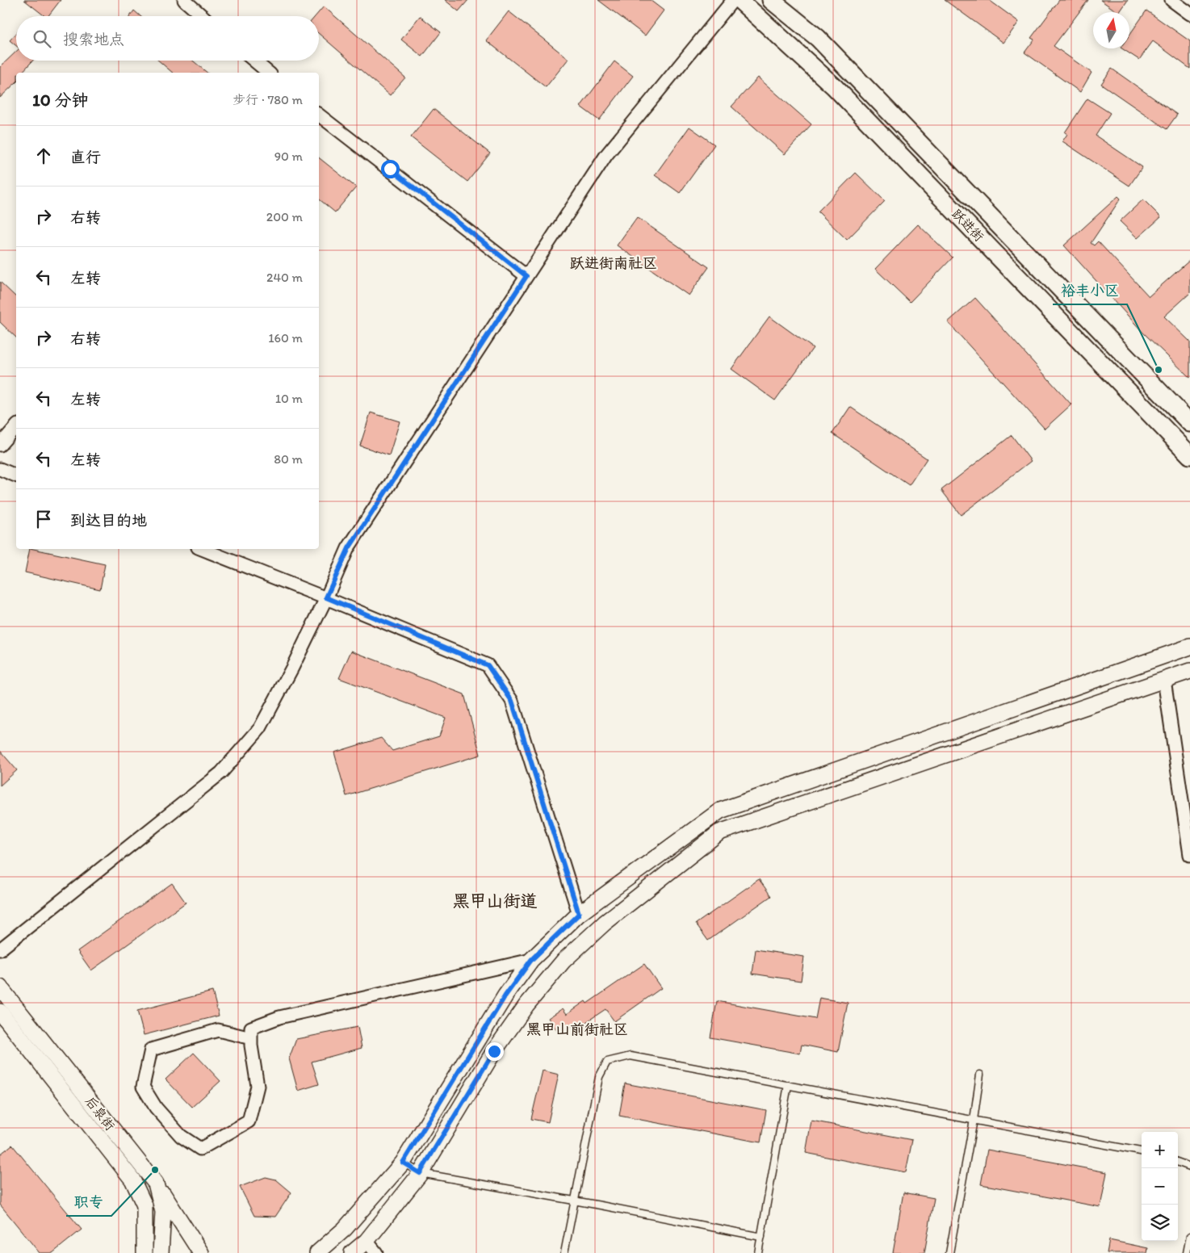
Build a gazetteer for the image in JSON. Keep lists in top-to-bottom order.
{
  "streets": {
    "main road": ["跃进街"],
    "street": ["后泉街"]
  },
  "districts": ["跃进街南社区", "黑甲山街道", "黑甲山前街社区"],
  "places": ["裕丰小区", "职专"],
  "north": "top",
  "page": {
    "search": "搜索地点",
    "heading": ["10 分钟", "步行 · 780 m"],
    "list": [
      ["直行", "90 m"],
      ["右转", "200 m"],
      ["左转", "240 m"],
      ["右转", "160 m"],
      ["左转", "10 m"],
      ["左转", "80 m"],
      "到达目的地"
    ],
    "map_buttons": ["+", "−"]
  }
}
